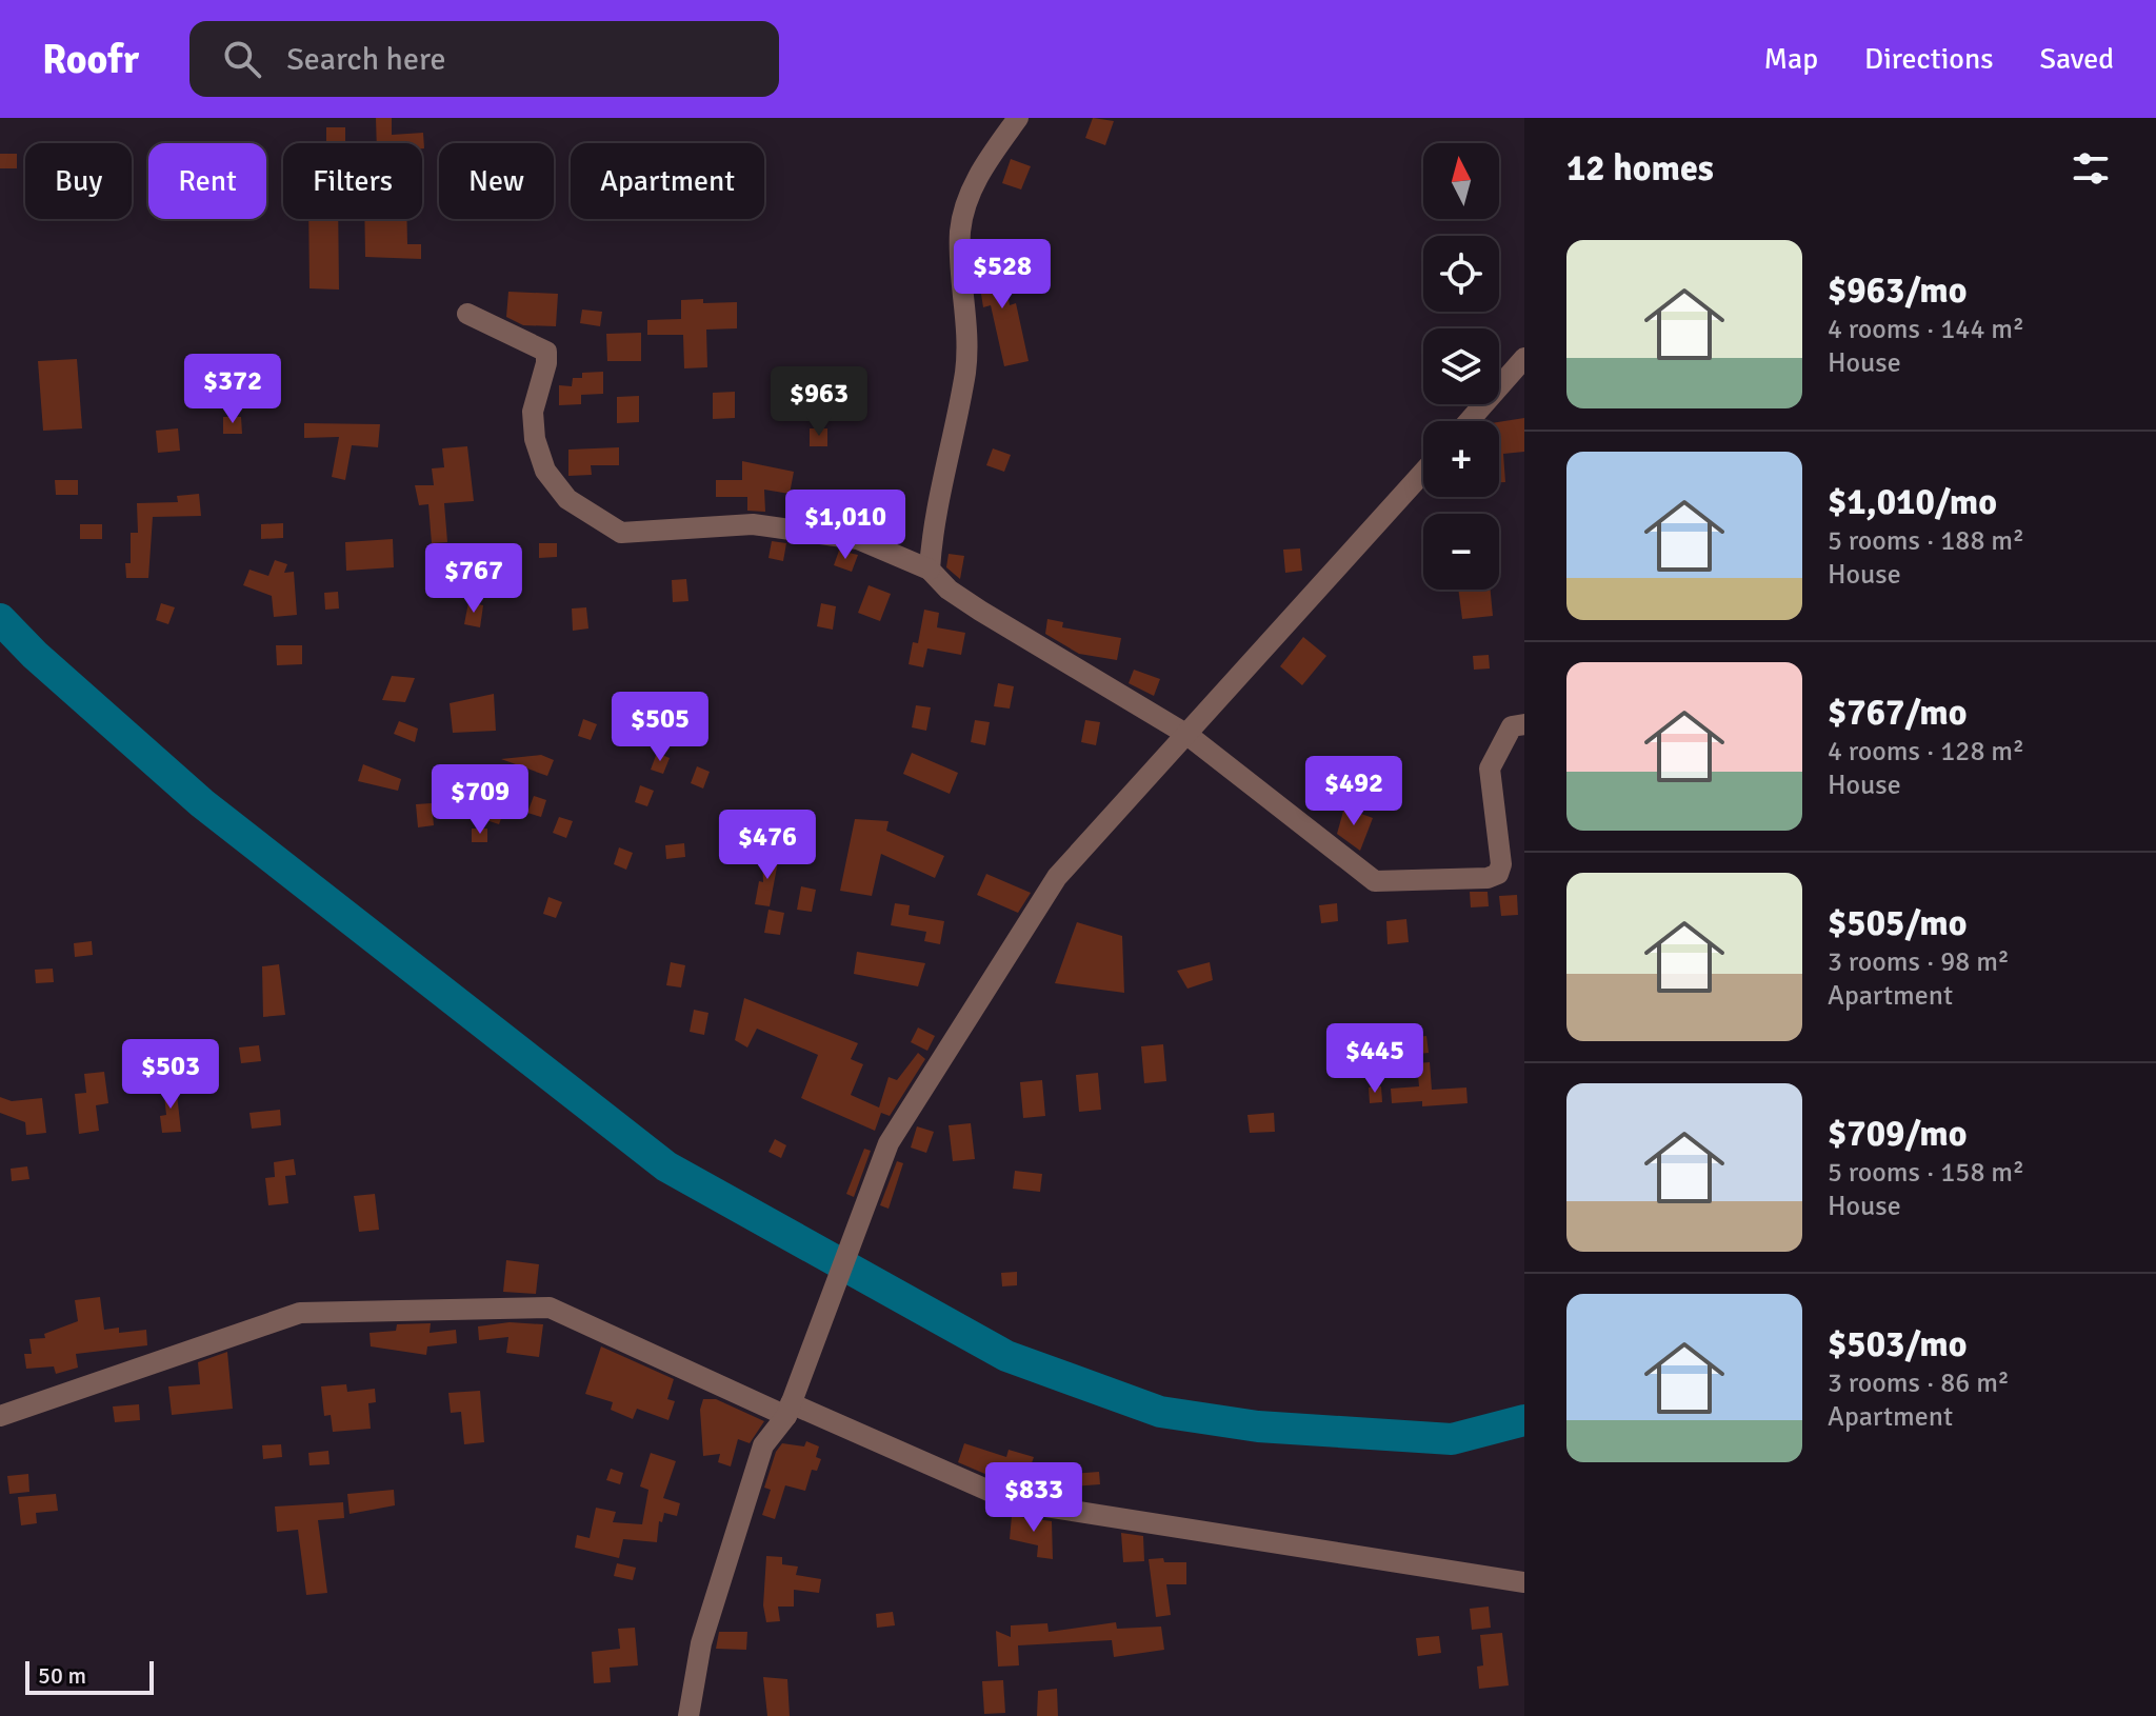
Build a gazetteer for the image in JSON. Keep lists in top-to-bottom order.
{
  "scale_bar": "50 m",
  "north": "top",
  "page": {
    "header": "Roofr",
    "search": "Search here",
    "nav": ["Map", "Directions", "Saved"],
    "heading": "12 homes",
    "map_buttons": ["+", "−"],
    "chip": [
      "Buy",
      "Rent",
      "Filters",
      "New",
      "Apartment"
    ],
    "list": [
      {
        "name": "$963/mo",
        "note": "4 rooms · 144 m² · House"
      },
      {
        "name": "$1,010/mo",
        "note": "5 rooms · 188 m² · House"
      },
      {
        "name": "$767/mo",
        "note": "4 rooms · 128 m² · House"
      },
      {
        "name": "$505/mo",
        "note": "3 rooms · 98 m² · Apartment"
      },
      {
        "name": "$709/mo",
        "note": "5 rooms · 158 m² · House"
      },
      {
        "name": "$503/mo",
        "note": "3 rooms · 86 m² · Apartment"
      }
    ],
    "price": [
      "$528",
      "$372",
      "$963",
      "$1,010",
      "$767",
      "$505",
      "$492",
      "$709",
      "$476",
      "$445",
      "$503",
      "$833"
    ],
    "scale": "50 m"
  }
}
